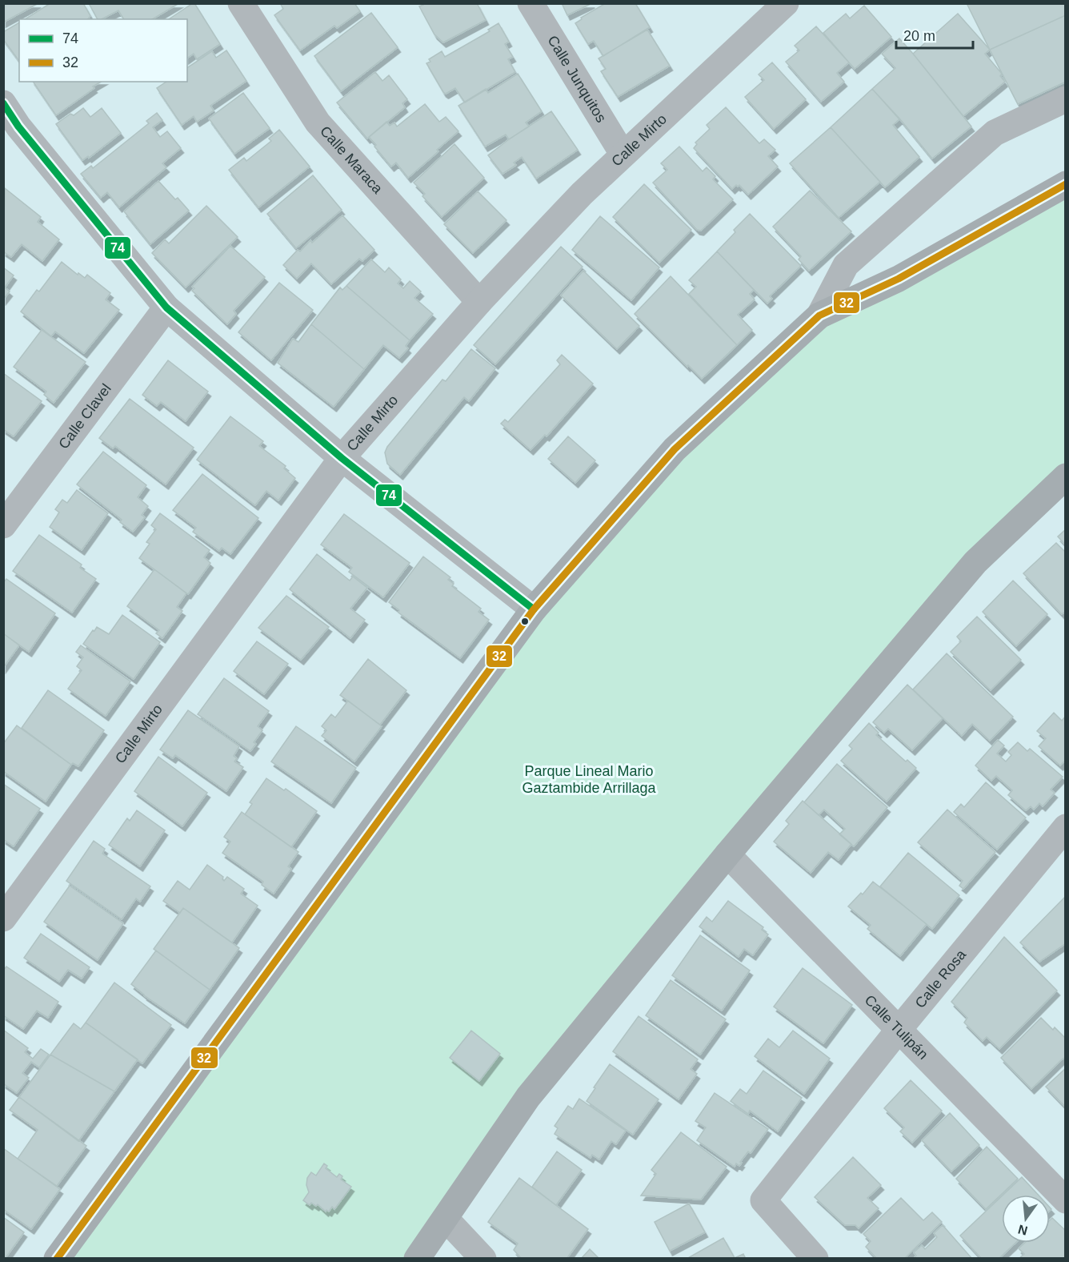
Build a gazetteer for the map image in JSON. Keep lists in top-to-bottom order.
{
  "streets": {
    "street": [
      "Calle Junquitos",
      "Calle Mirto",
      "Calle Maraca",
      "Calle Clavel",
      "Calle Rosa",
      "Calle Tulipán"
    ]
  },
  "crossings": [
    ["Calle Junquitos", "Calle Mirto"],
    ["Calle Mirto", "Calle Maraca"],
    ["Calle Rosa", "Calle Tulipán"]
  ],
  "parks": ["Parque Lineal Mario Gaztambide Arrillaga"],
  "lines": ["transit line 74", "transit line 32"],
  "legend": ["74", "32"],
  "scale_bar": "20 m",
  "north": "bottom"
}
